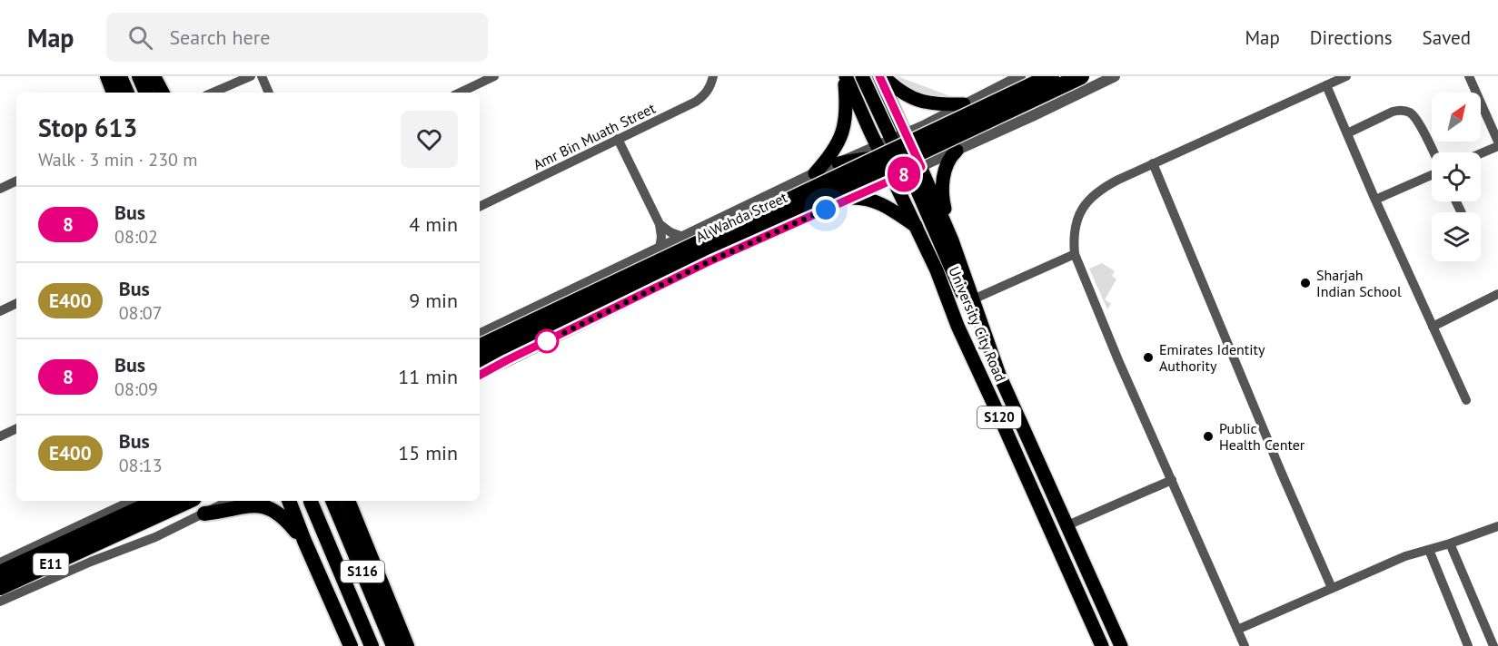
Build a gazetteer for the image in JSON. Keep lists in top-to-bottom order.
{
  "streets": {
    "highway": ["Al Wahda Street", "E11", "S116"],
    "main road": ["University City Road", "S120"],
    "street": ["Amr Bin Muath Street"]
  },
  "places": ["Sharjah Indian School", "Emirates Identity Authority", "Public Health Center"],
  "lines": ["bus line 8"],
  "north": "top right",
  "page": {
    "header": "Map",
    "search": "Search here",
    "nav": ["Map", "Directions", "Saved"],
    "on_map": "8",
    "heading": ["Stop 613", "Walk · 3 min · 230 m"],
    "list": [
      {
        "mark": "8",
        "name": "Bus",
        "note": "08:02",
        "value": "4 min"
      },
      {
        "mark": "E400",
        "name": "Bus",
        "note": "08:07",
        "value": "9 min"
      },
      {
        "mark": "8",
        "name": "Bus",
        "note": "08:09",
        "value": "11 min"
      },
      {
        "mark": "E400",
        "name": "Bus",
        "note": "08:13",
        "value": "15 min"
      }
    ]
  }
}
